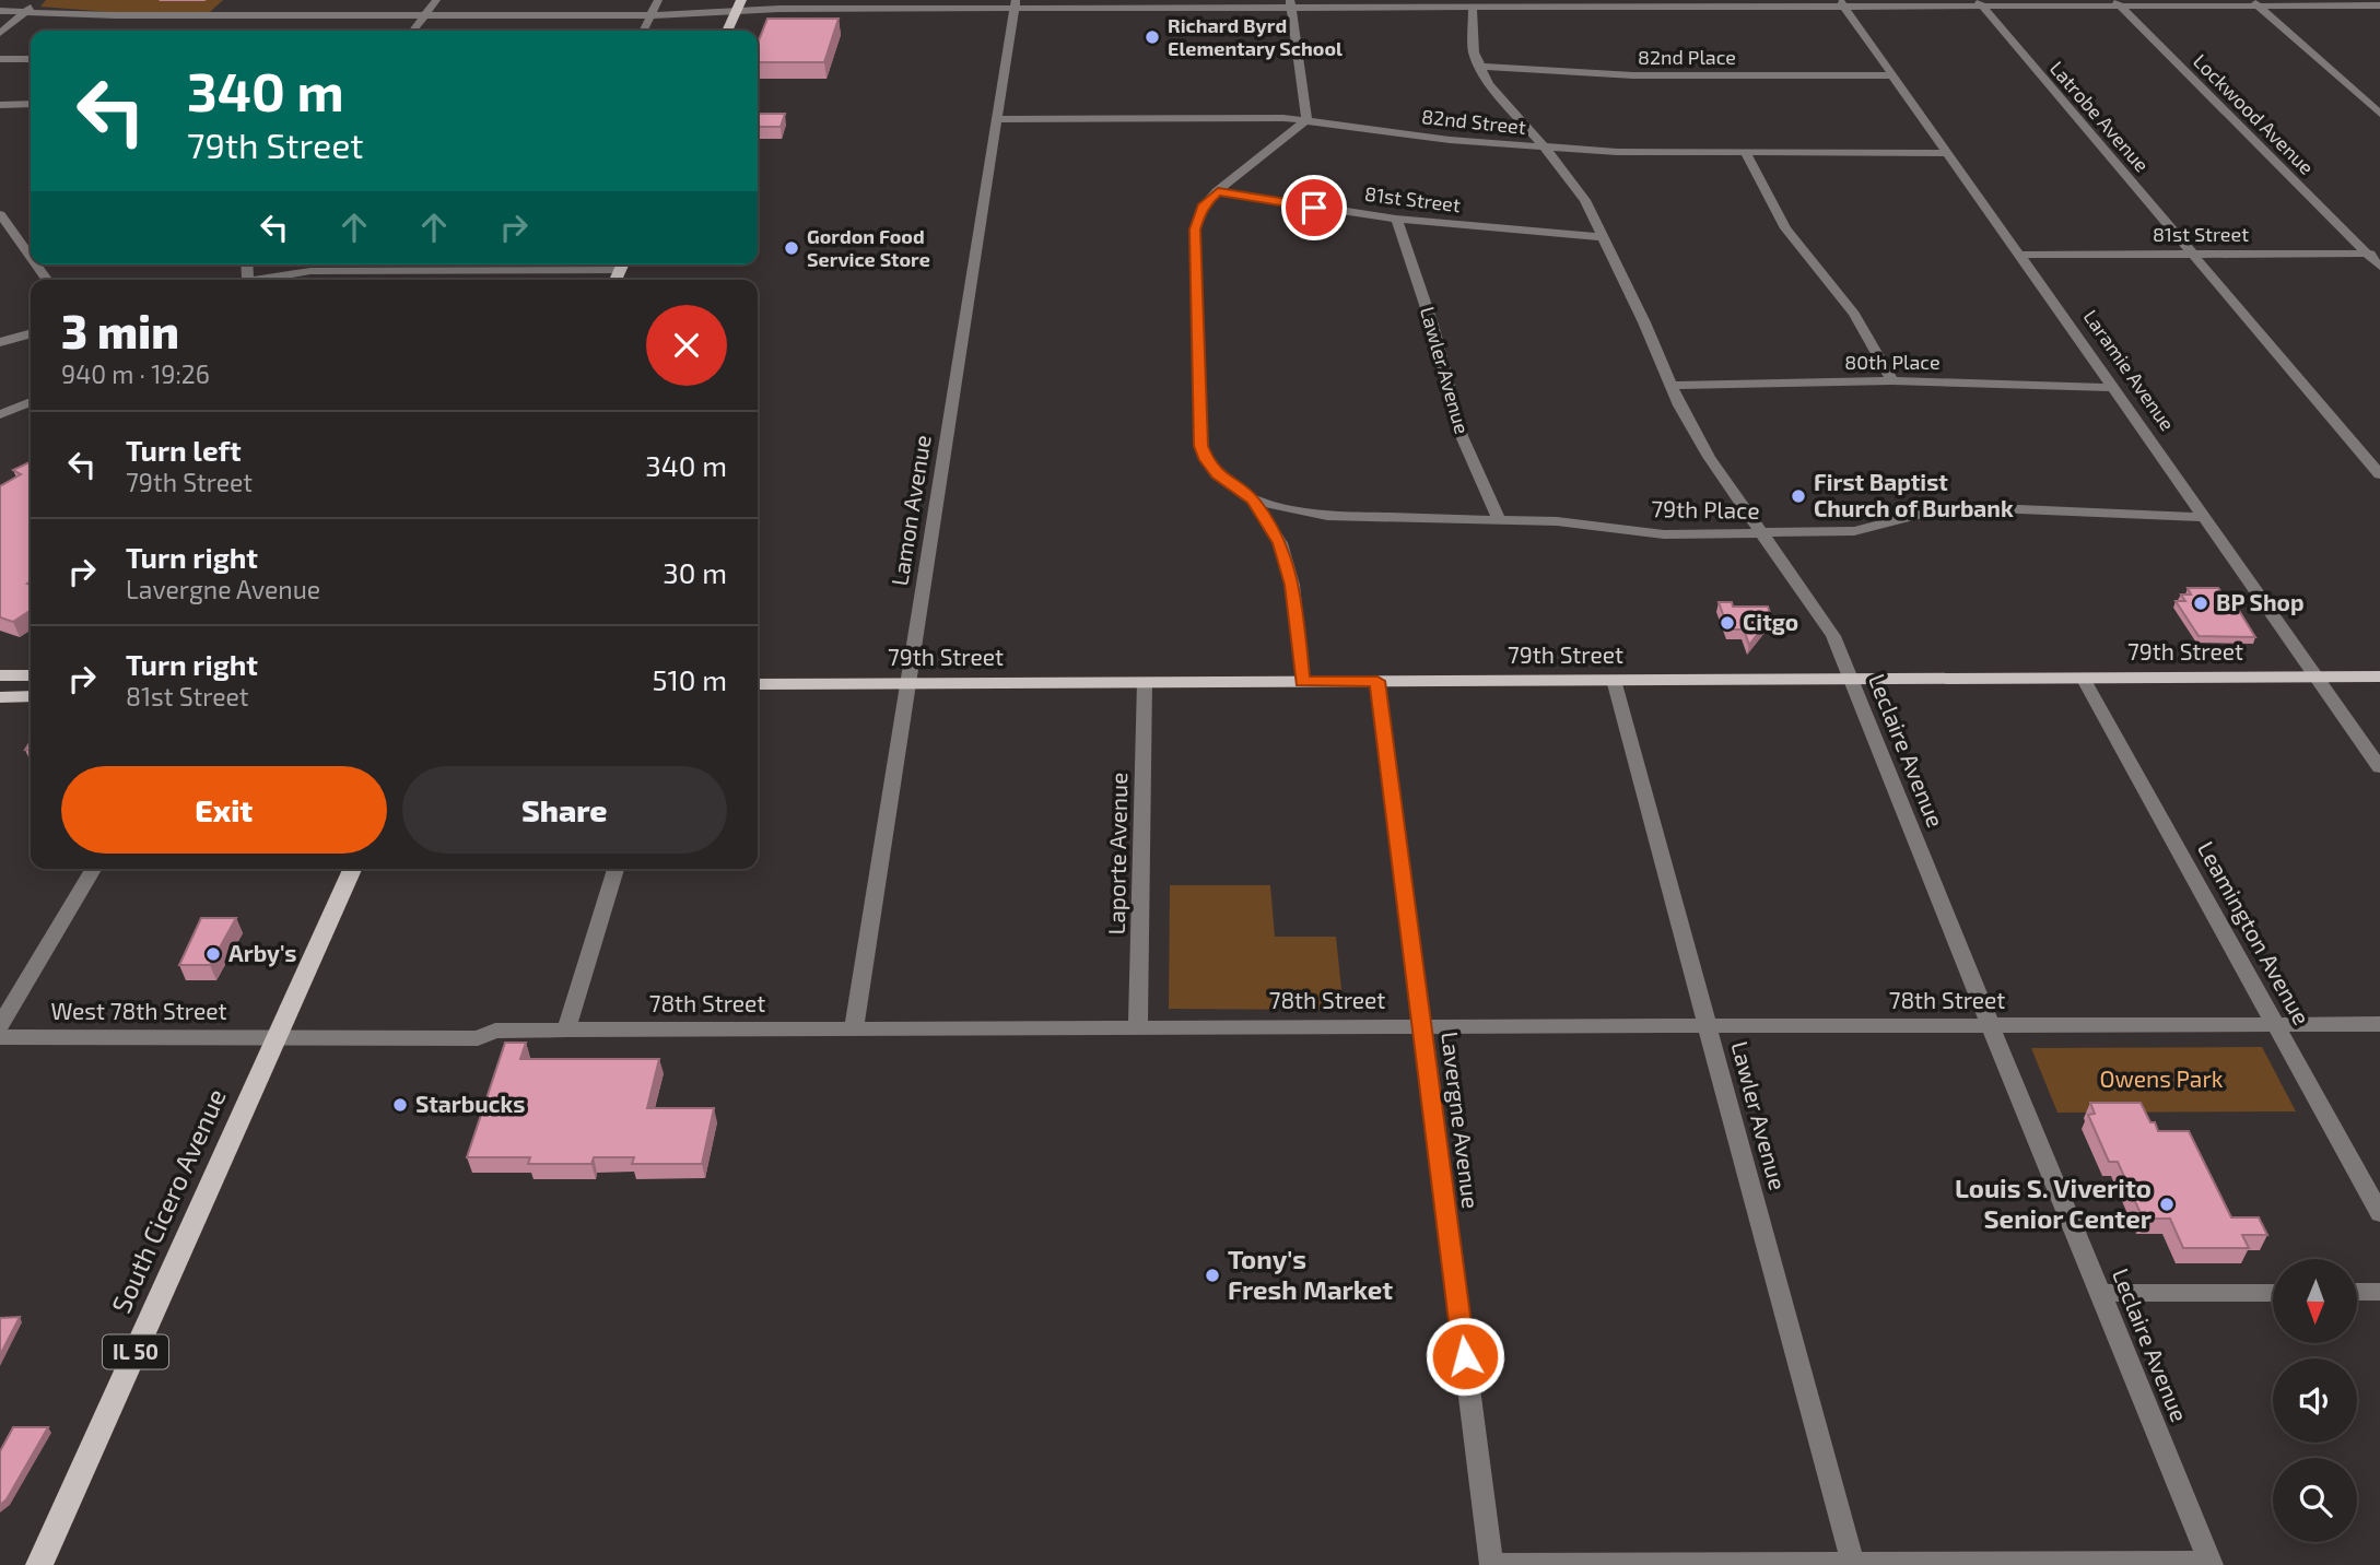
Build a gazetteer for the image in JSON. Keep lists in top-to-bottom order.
{
  "streets": {
    "main road": ["79th Street", "South Cicero Avenue", "IL 50"],
    "street": [
      "82nd Place",
      "Lockwood Avenue",
      "Latrobe Avenue",
      "82nd Street",
      "81st Street",
      "80th Place",
      "Lawler Avenue",
      "Laramie Avenue",
      "Lamon Avenue",
      "79th Place",
      "Leclaire Avenue",
      "Laporte Avenue",
      "Leamington Avenue",
      "78th Street",
      "West 78th Street",
      "Lavergne Avenue"
    ]
  },
  "crossings": [
    ["82nd Place", "Laramie Avenue"],
    ["82nd Place", "Leclaire Avenue"],
    ["Lockwood Avenue", "81st Street"],
    ["Latrobe Avenue", "81st Street"],
    ["82nd Street", "Laramie Avenue"],
    ["82nd Street", "Lamon Avenue"],
    ["82nd Street", "Leclaire Avenue"],
    ["81st Street", "Lawler Avenue"],
    ["81st Street", "Laramie Avenue"],
    ["81st Street", "Leclaire Avenue"],
    ["80th Place", "Laramie Avenue"],
    ["80th Place", "Leclaire Avenue"],
    ["Lawler Avenue", "79th Place"],
    ["Lawler Avenue", "79th Street"],
    ["Lawler Avenue", "78th Street"],
    ["Laramie Avenue", "79th Place"],
    ["Laramie Avenue", "79th Street"],
    ["Lamon Avenue", "79th Street"],
    ["Lamon Avenue", "78th Street"],
    ["79th Place", "Leclaire Avenue"],
    ["79th Street", "Leclaire Avenue"],
    ["79th Street", "Laporte Avenue"],
    ["79th Street", "Leamington Avenue"],
    ["79th Street", "Lavergne Avenue"],
    ["Leclaire Avenue", "78th Street"],
    ["Laporte Avenue", "78th Street"],
    ["Leamington Avenue", "78th Street"],
    ["78th Street", "West 78th Street"],
    ["78th Street", "Lavergne Avenue"],
    ["78th Street", "South Cicero Avenue"],
    ["West 78th Street", "South Cicero Avenue"]
  ],
  "parks": ["Owens Park"],
  "places": [
    "Richard Byrd Elementary School",
    "Gordon Food Service Store",
    "First Baptist Church of Burbank",
    "BP Shop",
    "Citgo",
    "Arby's",
    "Starbucks",
    "Louis S. Viverito Senior Center",
    "Tony's Fresh Market"
  ],
  "north": "bottom",
  "page": {
    "turn": ["340 m", "79th Street"],
    "heading": ["3 min", "940 m · 19:26"],
    "list": [
      {
        "name": "Turn left",
        "note": "79th Street",
        "value": "340 m"
      },
      {
        "name": "Turn right",
        "note": "Lavergne Avenue",
        "value": "30 m"
      },
      {
        "name": "Turn right",
        "note": "81st Street",
        "value": "510 m"
      }
    ],
    "buttons": ["Exit", "Share"]
  }
}
